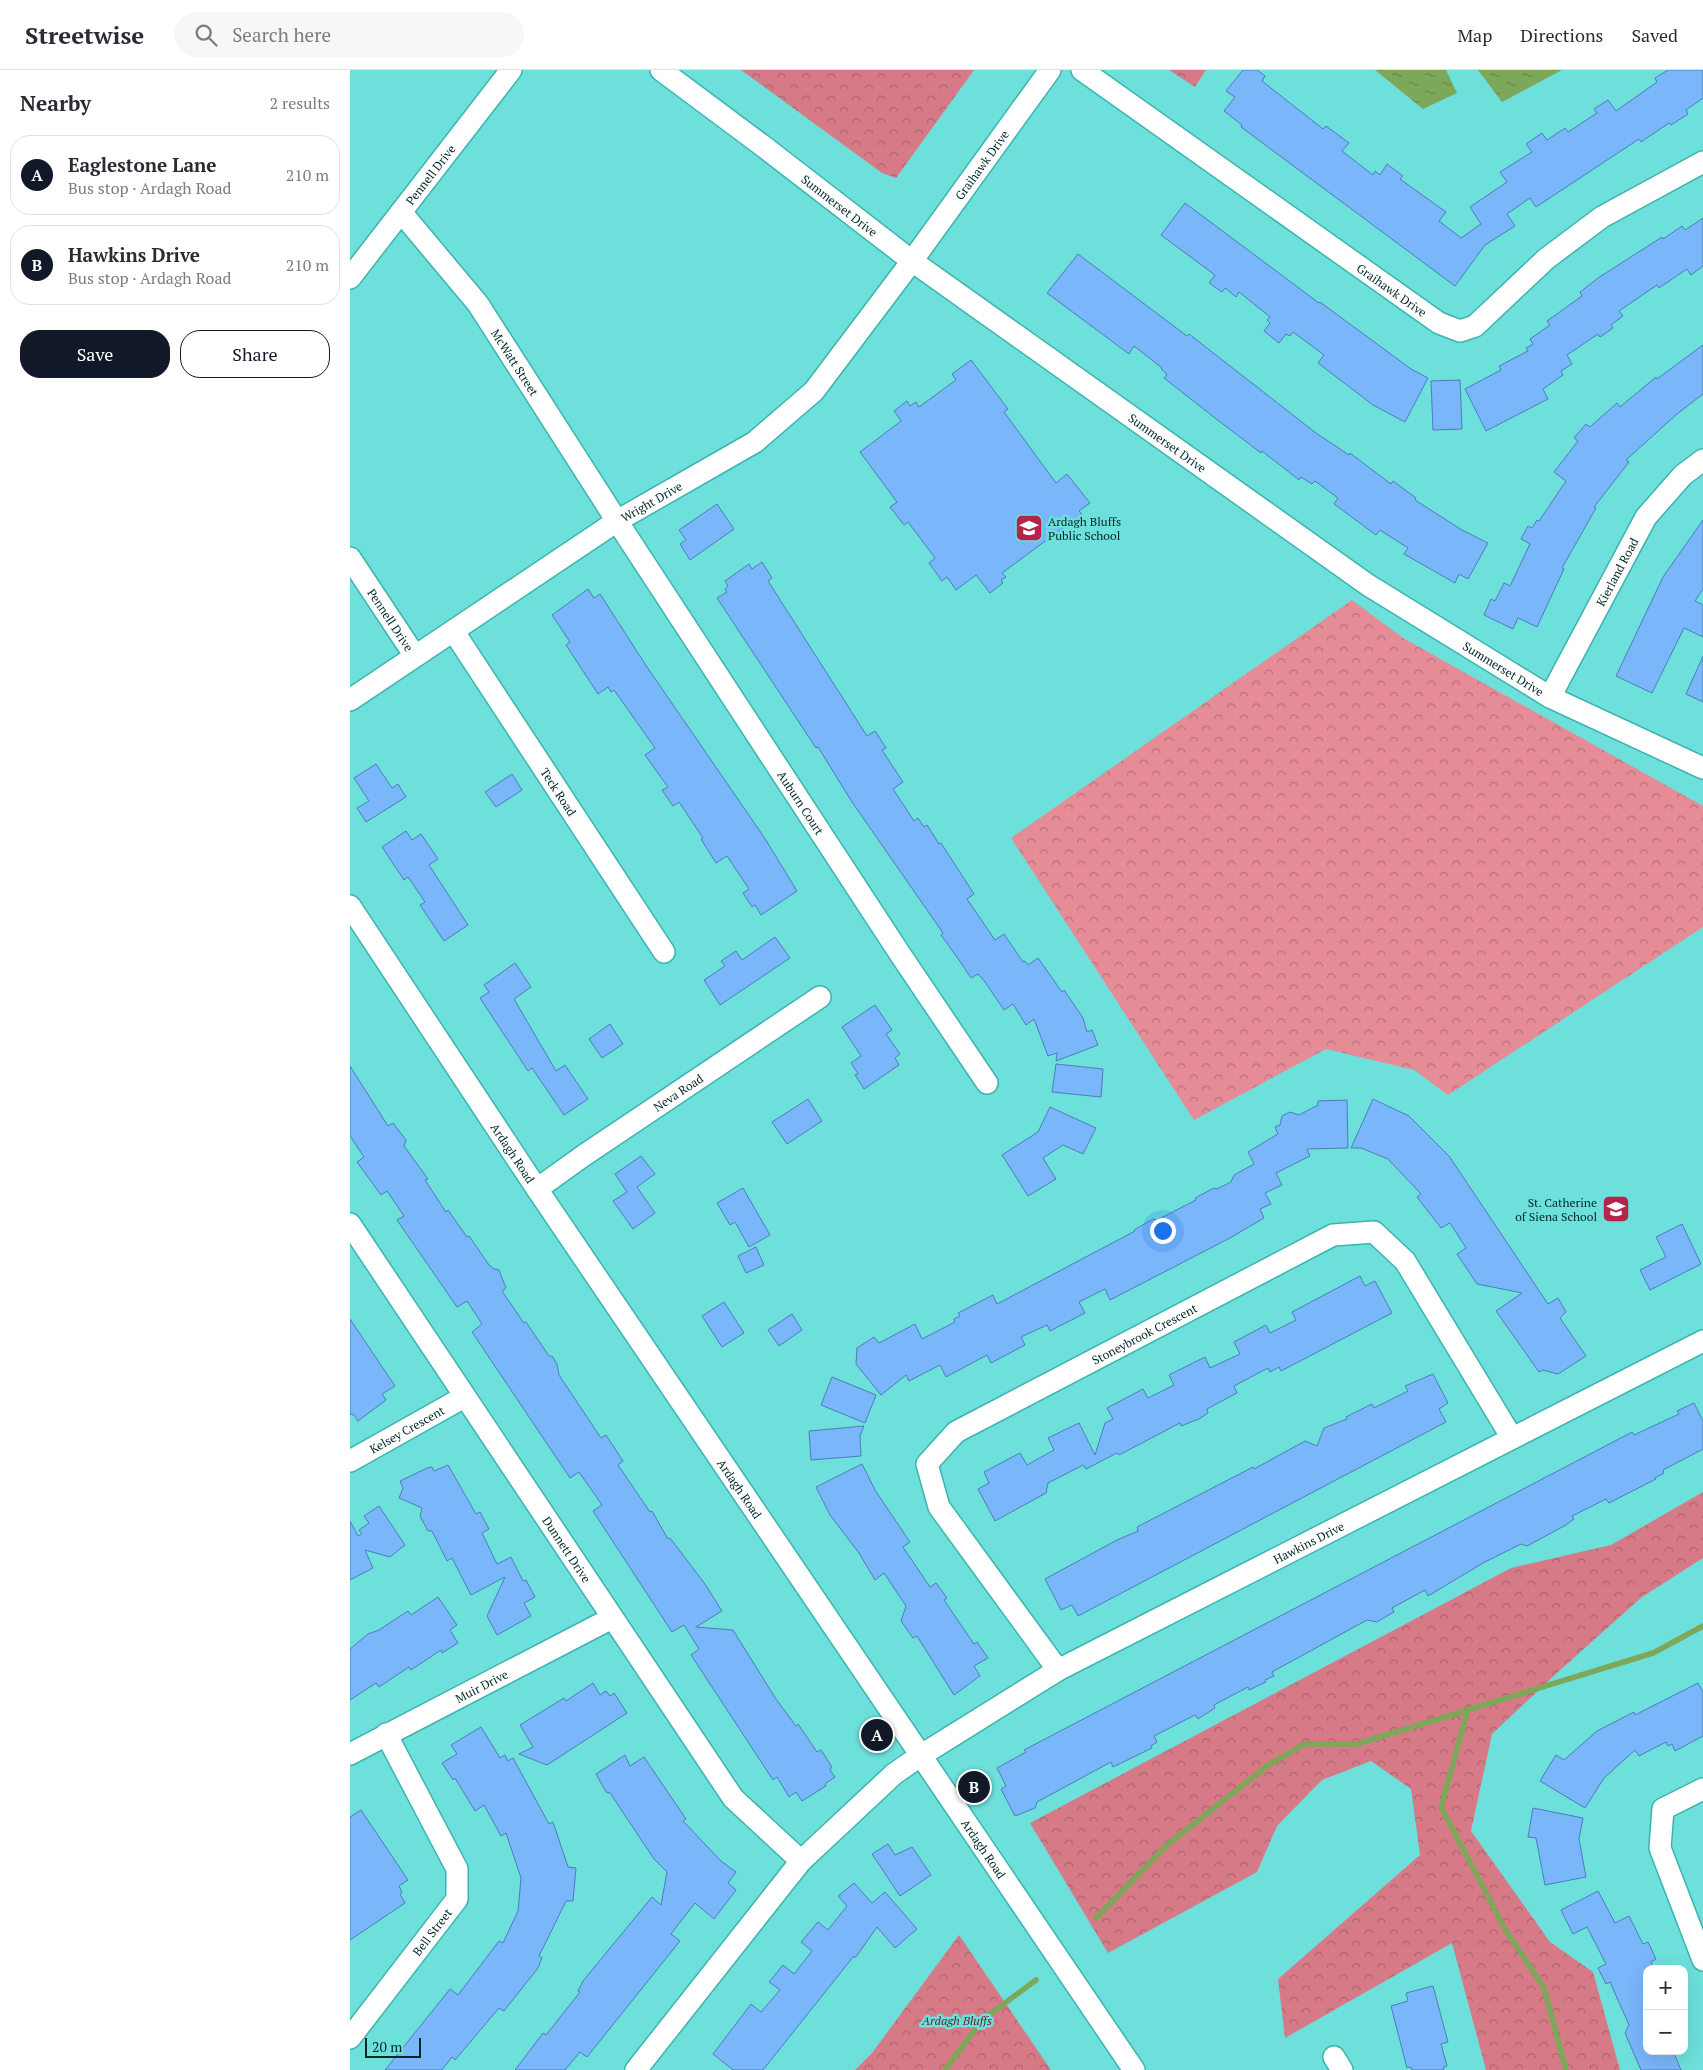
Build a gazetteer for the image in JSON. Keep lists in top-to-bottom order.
{
  "streets": {
    "street": [
      "Graihawk Drive",
      "Pennell Drive",
      "Summerset Drive",
      "McWatt Street",
      "Wright Drive",
      "Kierland Road",
      "Teck Road",
      "Auburn Court",
      "Neva Road",
      "Ardagh Road",
      "Stoneybrook Crescent",
      "Kelsey Crescent",
      "Hawkins Drive",
      "Dunnett Drive",
      "Muir Drive",
      "Bell Street"
    ]
  },
  "crossings": [
    ["Graihawk Drive", "Summerset Drive"],
    ["Graihawk Drive", "Wright Drive"],
    ["Pennell Drive", "McWatt Street"],
    ["Pennell Drive", "Wright Drive"],
    ["Summerset Drive", "Wright Drive"],
    ["Summerset Drive", "Kierland Road"],
    ["McWatt Street", "Wright Drive"],
    ["McWatt Street", "Auburn Court"],
    ["Wright Drive", "Teck Road"],
    ["Wright Drive", "Auburn Court"],
    ["Neva Road", "Ardagh Road"],
    ["Ardagh Road", "Hawkins Drive"],
    ["Stoneybrook Crescent", "Hawkins Drive"],
    ["Kelsey Crescent", "Dunnett Drive"],
    ["Hawkins Drive", "Dunnett Drive"],
    ["Dunnett Drive", "Muir Drive"],
    ["Muir Drive", "Bell Street"]
  ],
  "parks": ["Ardagh Bluffs"],
  "places": {
    "school or university": ["Ardagh Bluffs Public School", "St. Catherine of Siena School"]
  },
  "scale_bar": "20 m",
  "page": {
    "header": "Streetwise",
    "search": "Search here",
    "nav": ["Map", "Directions", "Saved"],
    "heading": ["Nearby", "2 results"],
    "list": [
      {
        "mark": "A",
        "name": "Eaglestone Lane",
        "note": "Bus stop · Ardagh Road",
        "value": "210 m"
      },
      {
        "mark": "B",
        "name": "Hawkins Drive",
        "note": "Bus stop · Ardagh Road",
        "value": "210 m"
      }
    ],
    "buttons": ["Save", "Share"],
    "pins": ["A", "B"],
    "map_buttons": ["+", "−"],
    "scale": "20 m"
  }
}
